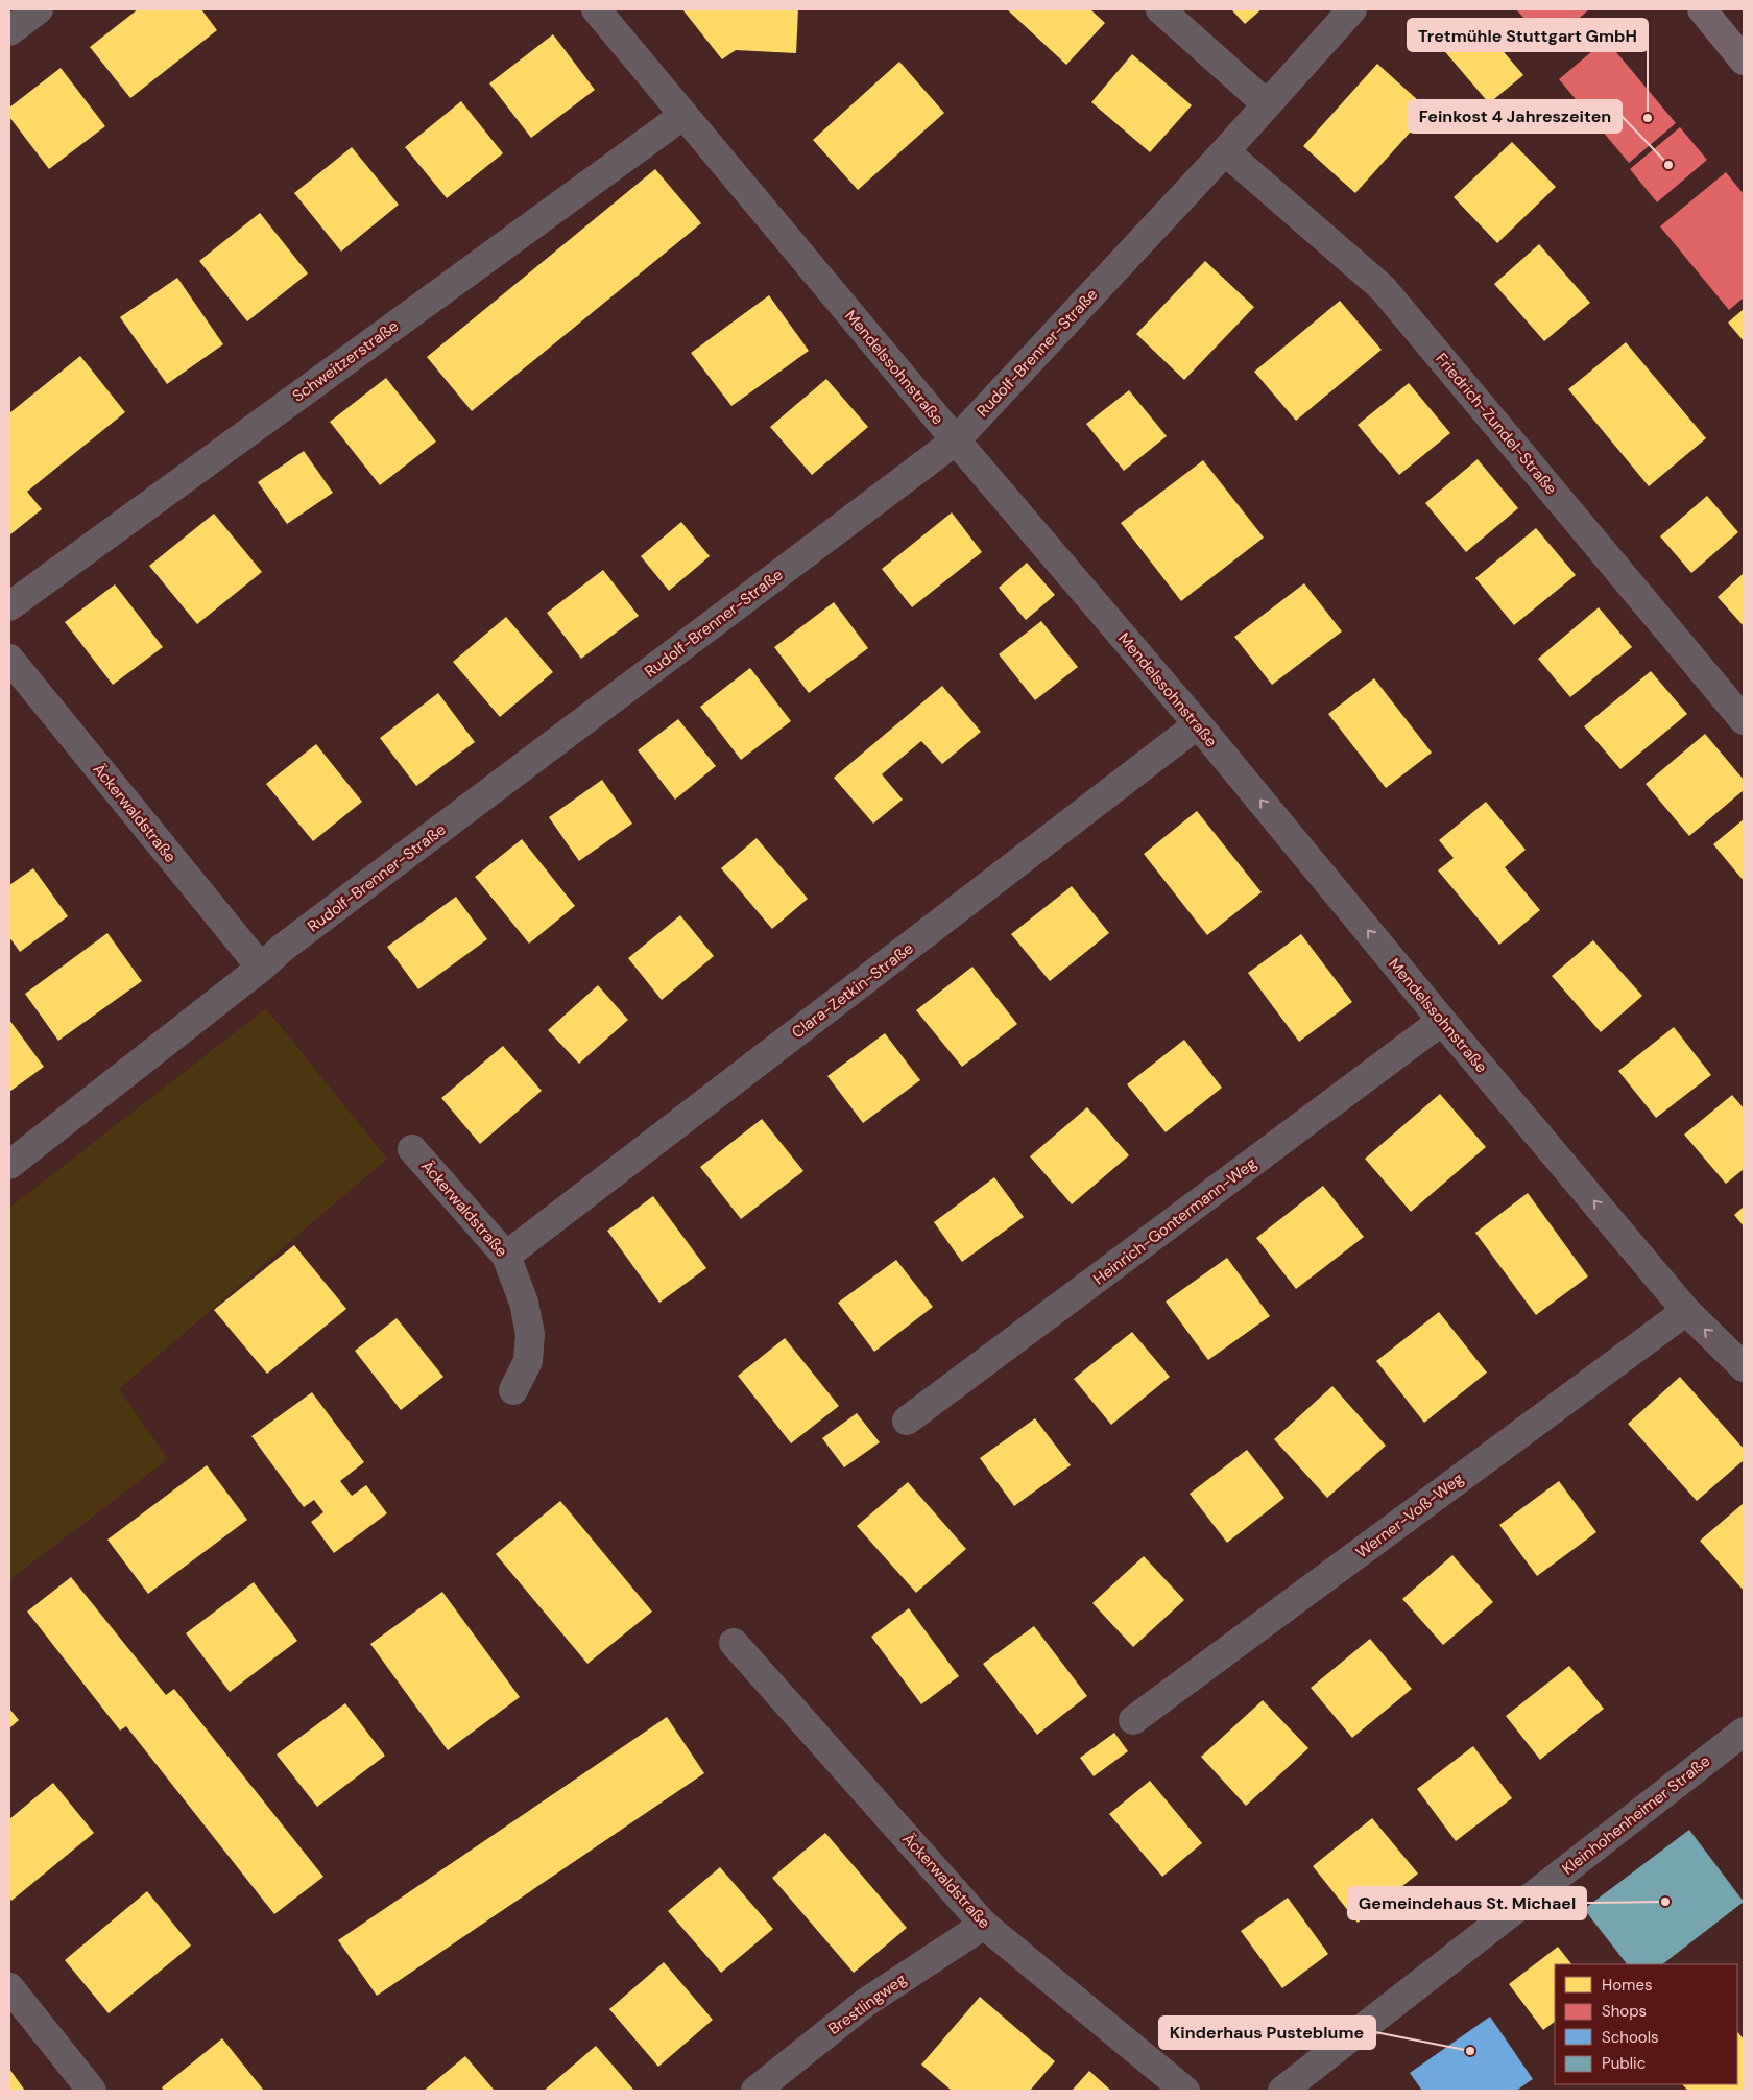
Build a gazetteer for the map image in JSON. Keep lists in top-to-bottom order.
{
  "streets": {
    "street": [
      "Rudolf-Brenner-Straße",
      "Schweitzerstraße",
      "Mendelssohnstraße",
      "Friedrich-Zundel-Straße",
      "Äckerwaldstraße",
      "Clara-Zetkin-Straße",
      "Heinrich-Gontermann-Weg",
      "Werner-Voß-Weg",
      "Kleinhohenheimer Straße",
      "Brestlingweg"
    ]
  },
  "crossings": [
    ["Rudolf-Brenner-Straße", "Mendelssohnstraße"],
    ["Rudolf-Brenner-Straße", "Friedrich-Zundel-Straße"],
    ["Rudolf-Brenner-Straße", "Äckerwaldstraße"],
    ["Schweitzerstraße", "Mendelssohnstraße"],
    ["Mendelssohnstraße", "Clara-Zetkin-Straße"],
    ["Mendelssohnstraße", "Heinrich-Gontermann-Weg"],
    ["Mendelssohnstraße", "Werner-Voß-Weg"],
    ["Äckerwaldstraße", "Clara-Zetkin-Straße"],
    ["Äckerwaldstraße", "Brestlingweg"]
  ],
  "one_way": ["Mendelssohnstraße"],
  "places": [
    "Tretmühle Stuttgart GmbH",
    "Feinkost 4 Jahreszeiten",
    "Gemeindehaus St. Michael",
    "Kinderhaus Pusteblume"
  ],
  "legend": [
    "Homes",
    "Shops",
    "Schools",
    "Public"
  ]
}
